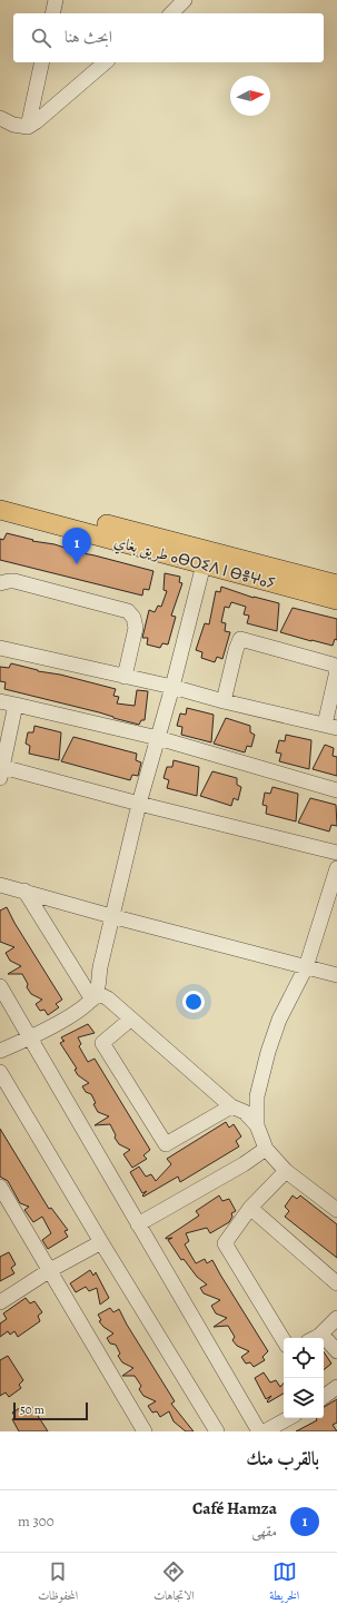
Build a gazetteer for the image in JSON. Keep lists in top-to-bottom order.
{
  "streets": {
    "main road": ["طريق بغاي ⴰⴱⵔⵉⴷ ⵏ ⴱⴻⵖⴰⵢ"]
  },
  "scale_bar": "50 m",
  "north": "right",
  "page": {
    "search": "ابحث هنا",
    "pins": "1",
    "scale": "50 m",
    "heading": "بالقرب منك",
    "list": [
      {
        "mark": "1",
        "name": "Café Hamza",
        "note": "مقهى",
        "value": "300 m"
      }
    ],
    "nav": ["الخريطة", "الاتجاهات", "المحفوظات"]
  }
}
